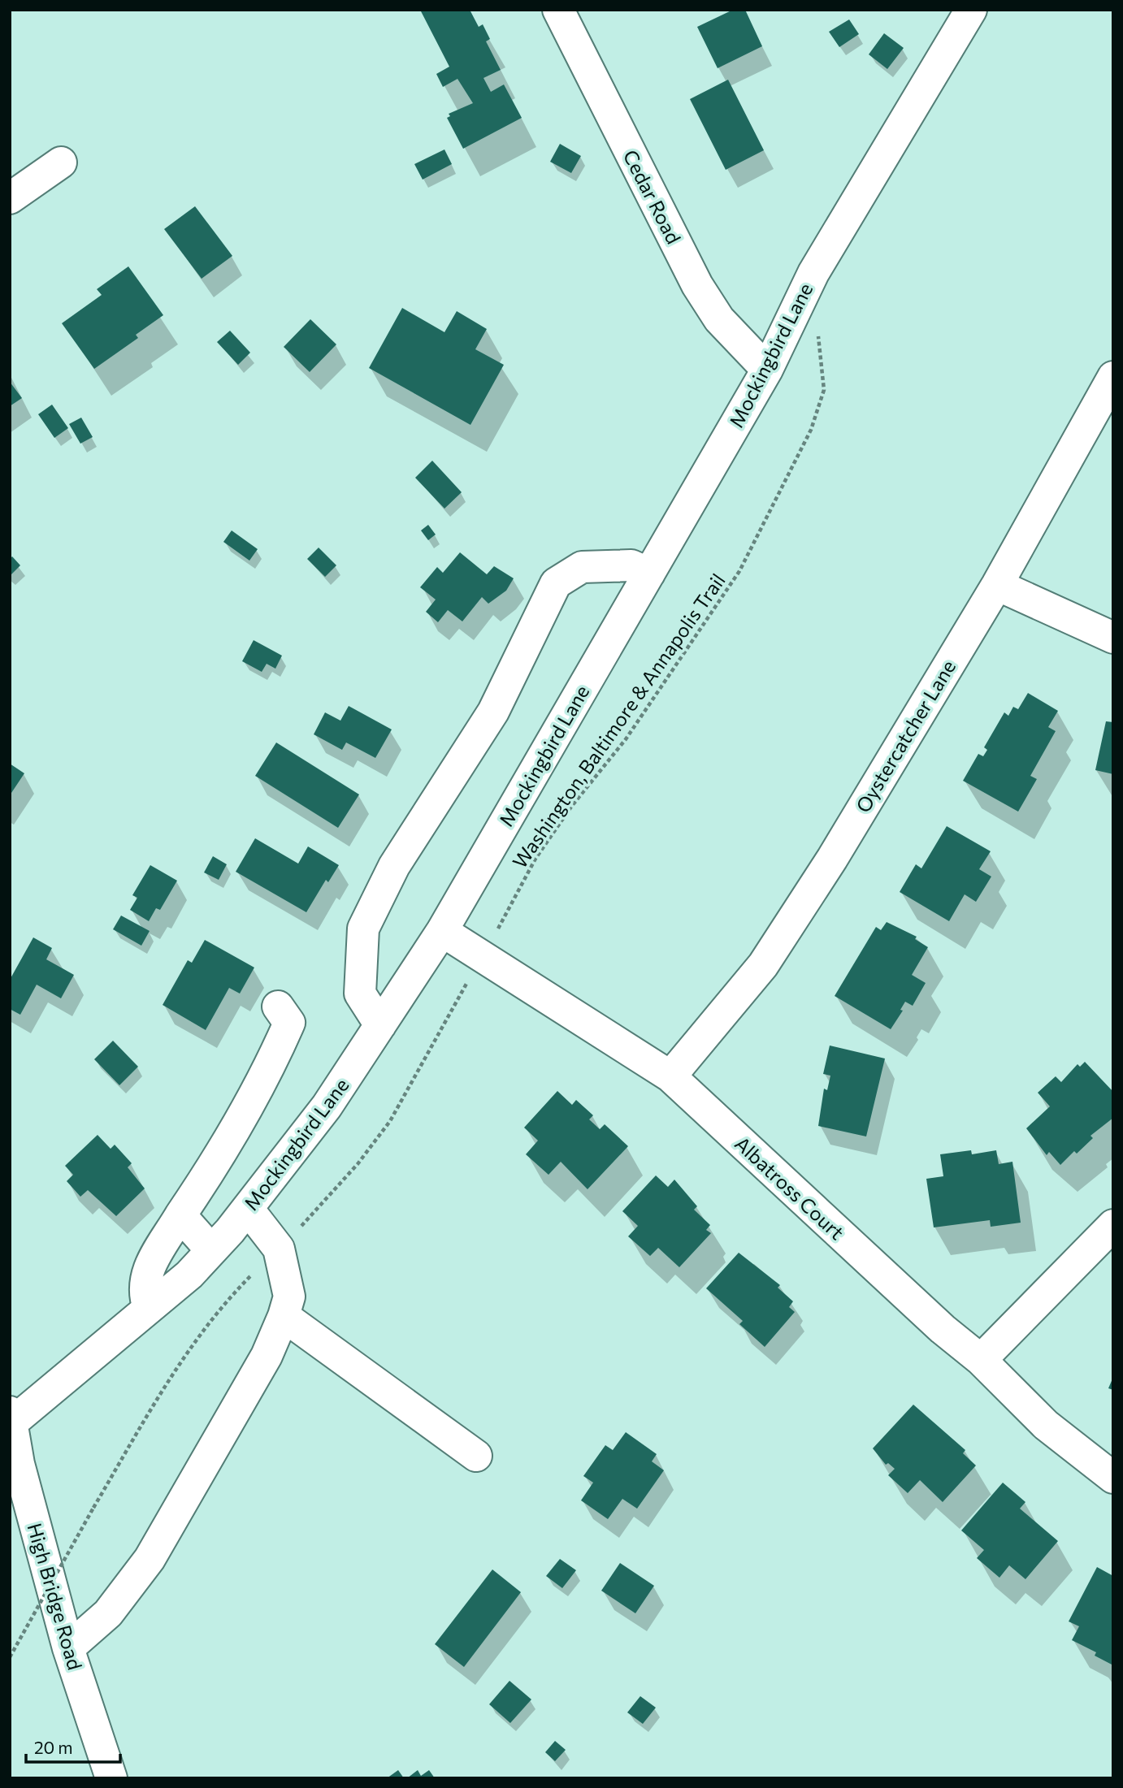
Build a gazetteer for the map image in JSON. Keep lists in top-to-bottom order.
{
  "streets": {
    "street": [
      "Cedar Road",
      "Mockingbird Lane",
      "Oystercatcher Lane",
      "Albatross Court",
      "High Bridge Road"
    ],
    "path": ["Washington, Baltimore & Annapolis Trail"]
  },
  "crossings": [
    ["Cedar Road", "Mockingbird Lane"],
    ["Mockingbird Lane", "Washington, Baltimore & Annapolis Trail"],
    ["Mockingbird Lane", "Albatross Court"],
    ["Mockingbird Lane", "High Bridge Road"],
    ["Washington, Baltimore & Annapolis Trail", "Albatross Court"],
    ["Oystercatcher Lane", "Albatross Court"]
  ],
  "scale_bar": "20 m"
}
